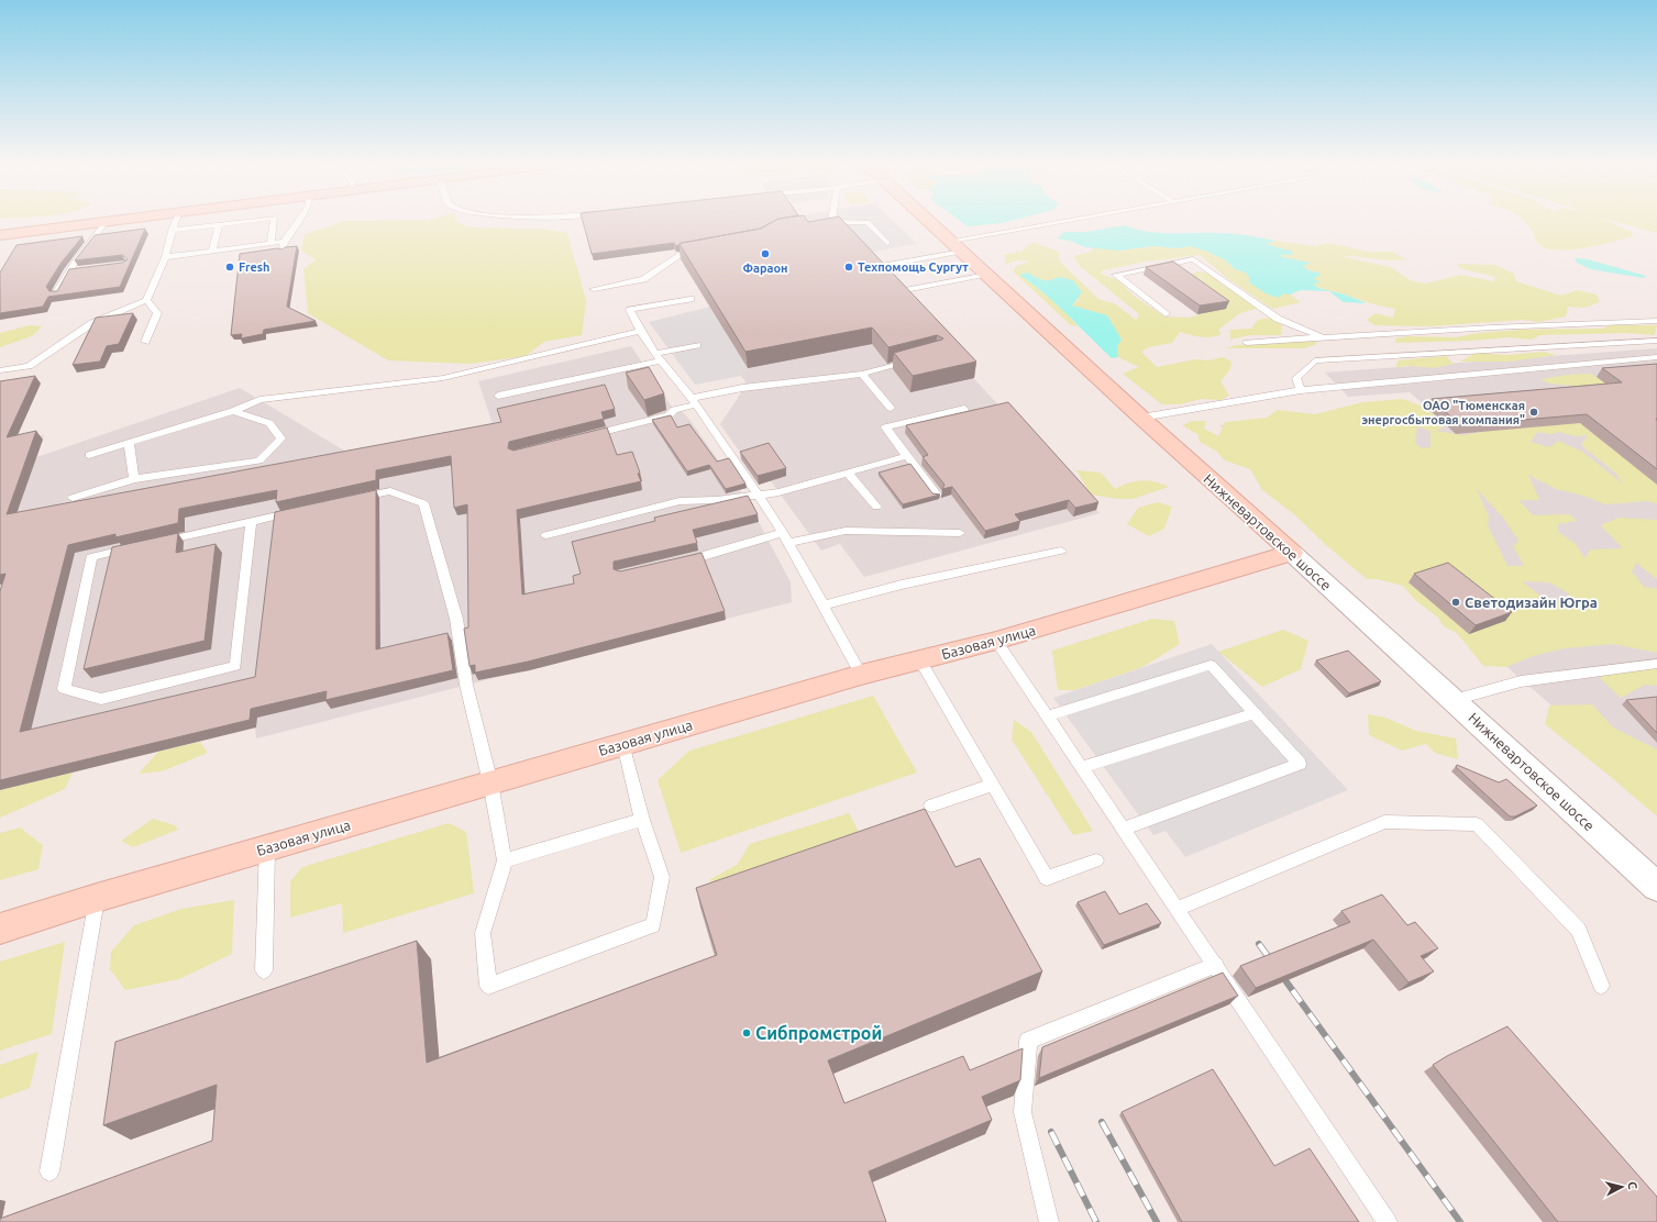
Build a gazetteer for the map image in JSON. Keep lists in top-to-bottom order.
{
  "streets": {
    "street": ["Нижневартовское шоссе", "Базовая улица"]
  },
  "crossings": [
    ["Нижневартовское шоссе", "Базовая улица"]
  ],
  "places": [
    "Фараон",
    "Fresh",
    "Техпомощь Сургут",
    "ОАО \"Тюменская энергосбытовая компания\"",
    "Светодизайн Югра",
    "Сибпромстрой"
  ],
  "north": "right"
}
